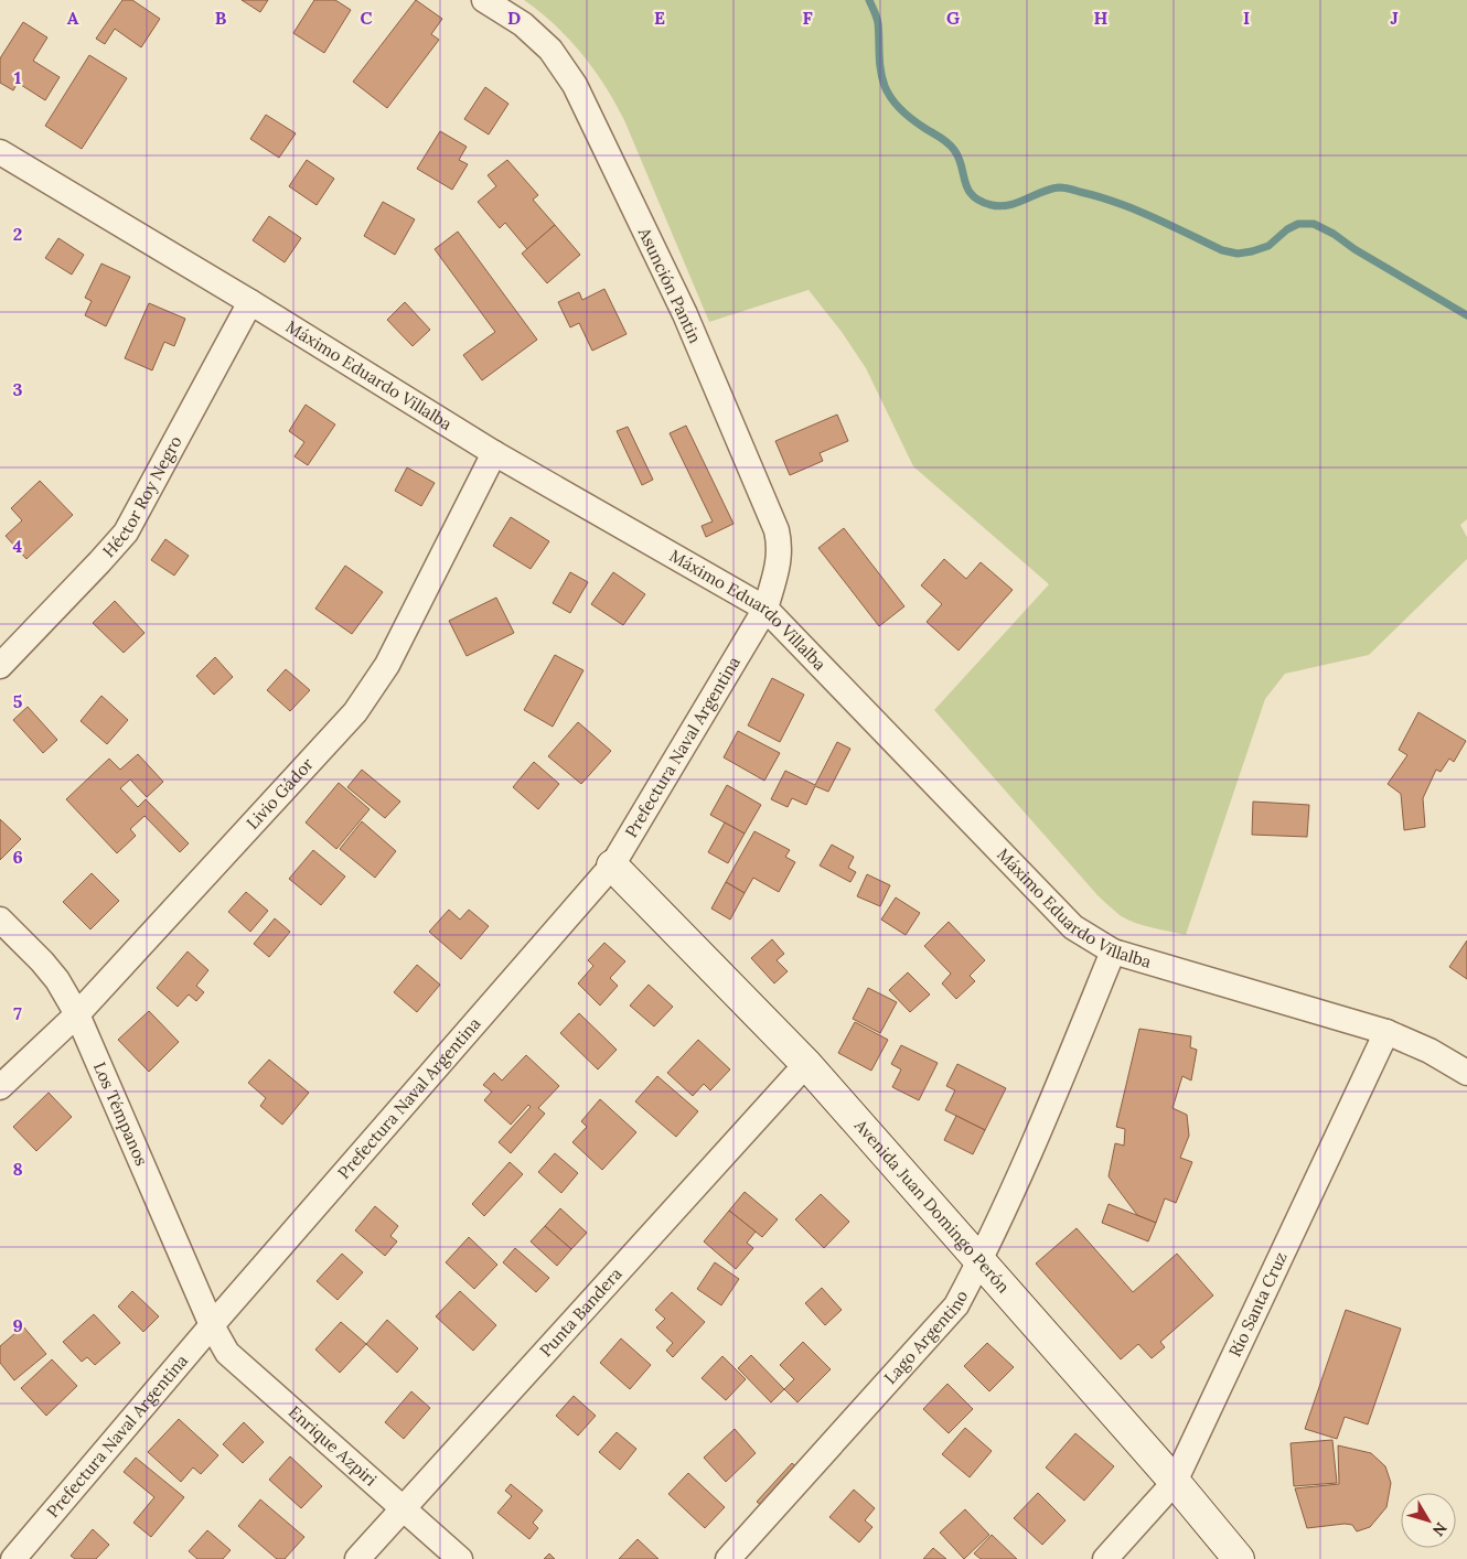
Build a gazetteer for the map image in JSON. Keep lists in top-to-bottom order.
{
  "streets": {
    "street": [
      "Asunción Pantin",
      "Máximo Eduardo Villalba",
      "Héctor Roy Negro",
      "Prefectura Naval Argentina",
      "Livio Gádor",
      "Los Témpanos",
      "Avenida Juan Domingo Perón",
      "Río Santa Cruz",
      "Punta Bandera",
      "Lago Argentino",
      "Enrique Azpiri"
    ]
  },
  "crossings": [
    ["Asunción Pantin", "Máximo Eduardo Villalba"],
    ["Asunción Pantin", "Prefectura Naval Argentina"],
    ["Máximo Eduardo Villalba", "Héctor Roy Negro"],
    ["Máximo Eduardo Villalba", "Prefectura Naval Argentina"],
    ["Máximo Eduardo Villalba", "Livio Gádor"],
    ["Máximo Eduardo Villalba", "Río Santa Cruz"],
    ["Máximo Eduardo Villalba", "Lago Argentino"],
    ["Prefectura Naval Argentina", "Los Témpanos"],
    ["Prefectura Naval Argentina", "Avenida Juan Domingo Perón"],
    ["Prefectura Naval Argentina", "Enrique Azpiri"],
    ["Livio Gádor", "Los Témpanos"],
    ["Los Témpanos", "Enrique Azpiri"],
    ["Avenida Juan Domingo Perón", "Río Santa Cruz"],
    ["Avenida Juan Domingo Perón", "Punta Bandera"],
    ["Avenida Juan Domingo Perón", "Lago Argentino"],
    ["Punta Bandera", "Enrique Azpiri"]
  ],
  "north": "bottom right",
  "grid": {
    "columns": [
      "A",
      "B",
      "C",
      "D",
      "E",
      "F",
      "G",
      "H",
      "I",
      "J"
    ],
    "rows": [
      "1",
      "2",
      "3",
      "4",
      "5",
      "6",
      "7",
      "8",
      "9"
    ]
  }
}
